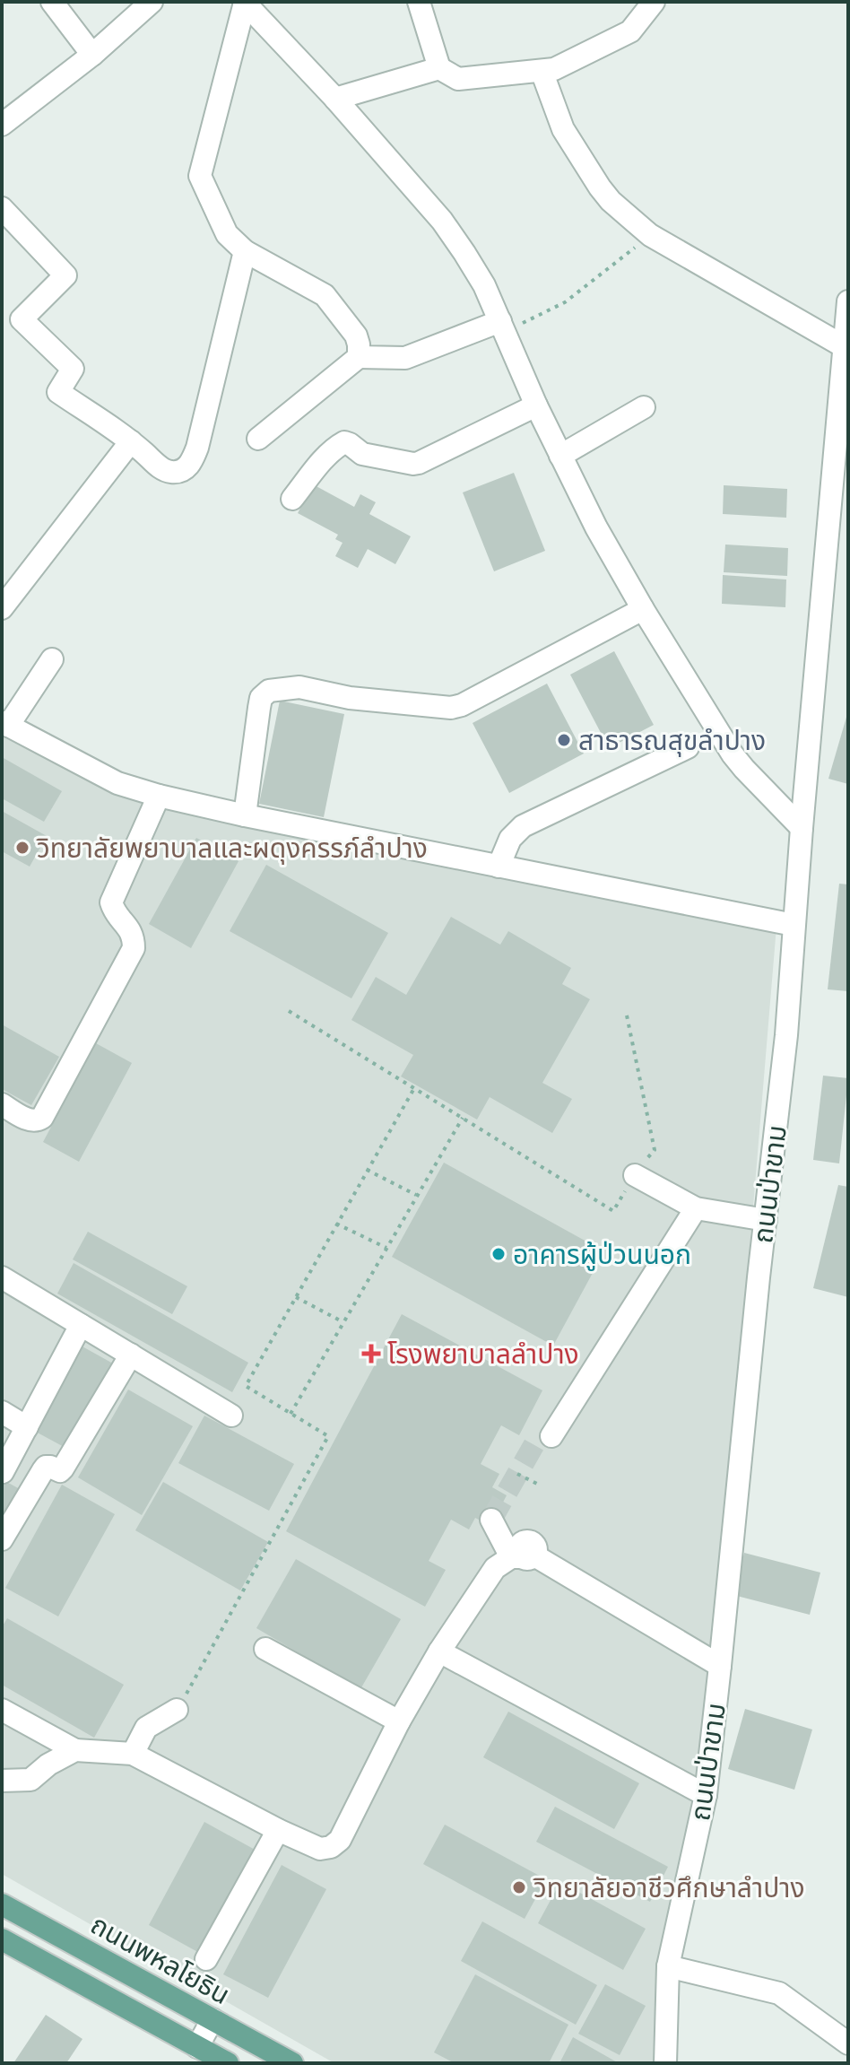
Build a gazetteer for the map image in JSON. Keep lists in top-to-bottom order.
{
  "streets": {
    "main road": ["ถนนพหลโยธิน"],
    "street": ["ถนนป่าขาม"]
  },
  "places": {
    "other": [
      "สาธารณสุขลำปาง",
      "วิทยาลัยพยาบาลและผดุงครรภ์ลําปาง",
      "อาคารผู้ป่วนนอก",
      "วิทยาลัยอาชีวศึกษาลำปาง"
    ],
    "health": ["โรงพยาบาลลำปาง"]
  }
}
